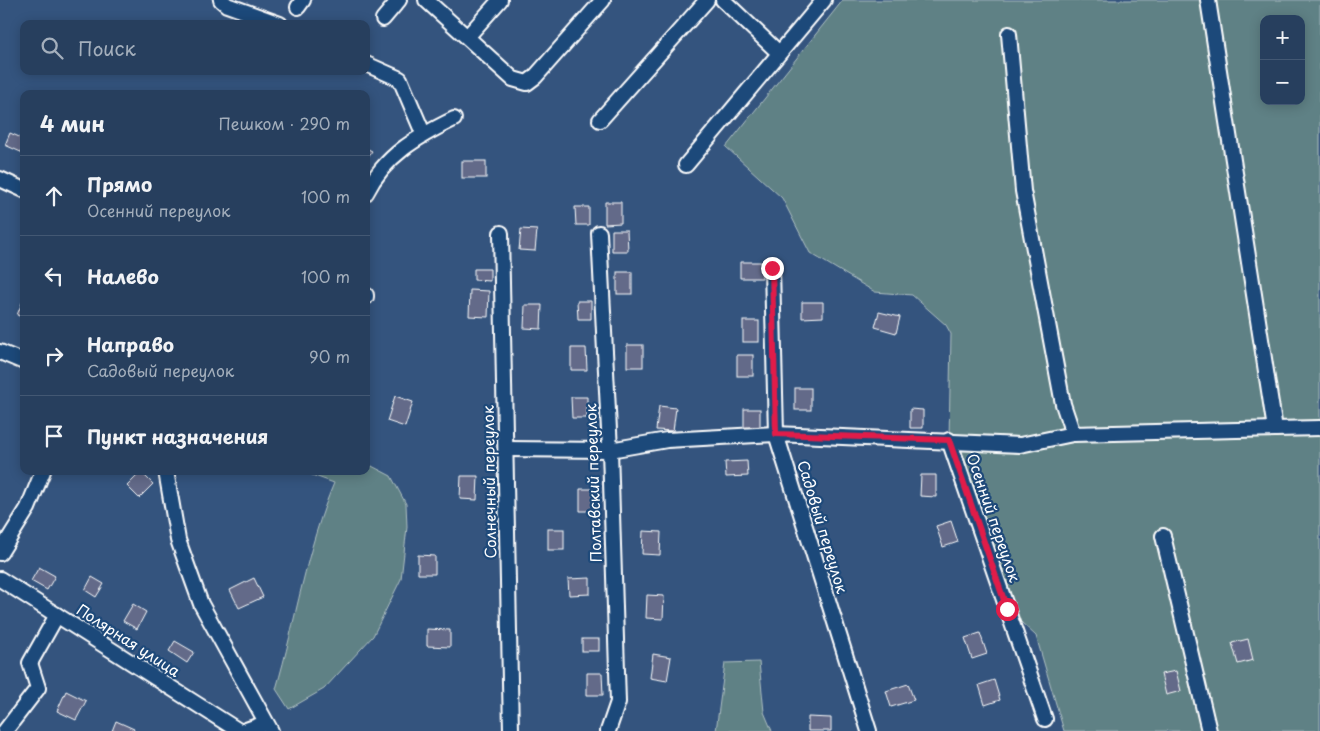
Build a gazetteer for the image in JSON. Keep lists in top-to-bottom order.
{
  "streets": {
    "street": [
      "Солнечный переулок",
      "Полтавский переулок",
      "Осенний переулок",
      "Садовый переулок",
      "Полярная улица"
    ]
  },
  "page": {
    "map_buttons": ["+", "−"],
    "search": "Поиск",
    "heading": ["4 мин", "Пешком · 290 m"],
    "list": [
      ["Прямо", "Осенний переулок", "100 m"],
      ["Налево", "100 m"],
      ["Направо", "Садовый переулок", "90 m"],
      "Пункт назначения"
    ]
  }
}
